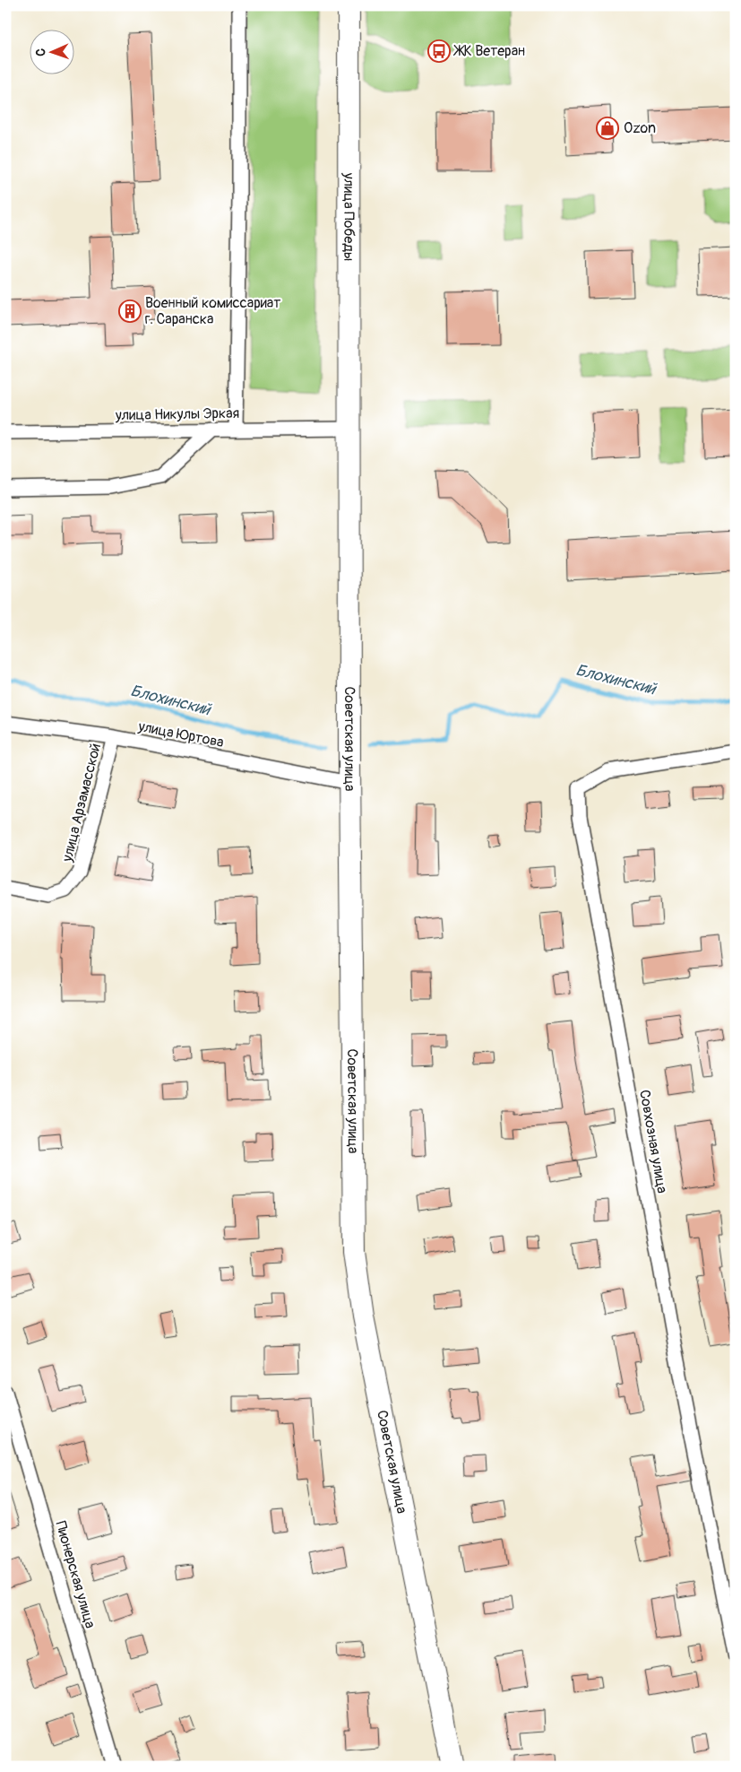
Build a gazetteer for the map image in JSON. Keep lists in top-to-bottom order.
{
  "streets": {
    "main road": ["улица Победы", "Советская улица"],
    "street": [
      "улица Никулы Эркая",
      "улица Юртова",
      "улица Арзамасской",
      "Совхозная улица",
      "Пионерская улица"
    ]
  },
  "crossings": [
    ["улица Победы", "улица Никулы Эркая"],
    ["улица Победы", "Советская улица"],
    ["улица Никулы Эркая", "Советская улица"],
    ["улица Юртова", "Советская улица"],
    ["улица Юртова", "улица Арзамасской"]
  ],
  "water": ["Блохинский"],
  "places": {
    "bus stop": ["ЖК Ветеран"],
    "shop": ["Ozon"],
    "building": ["Военный комиссариат г. Саранска"]
  },
  "north": "left"
}
